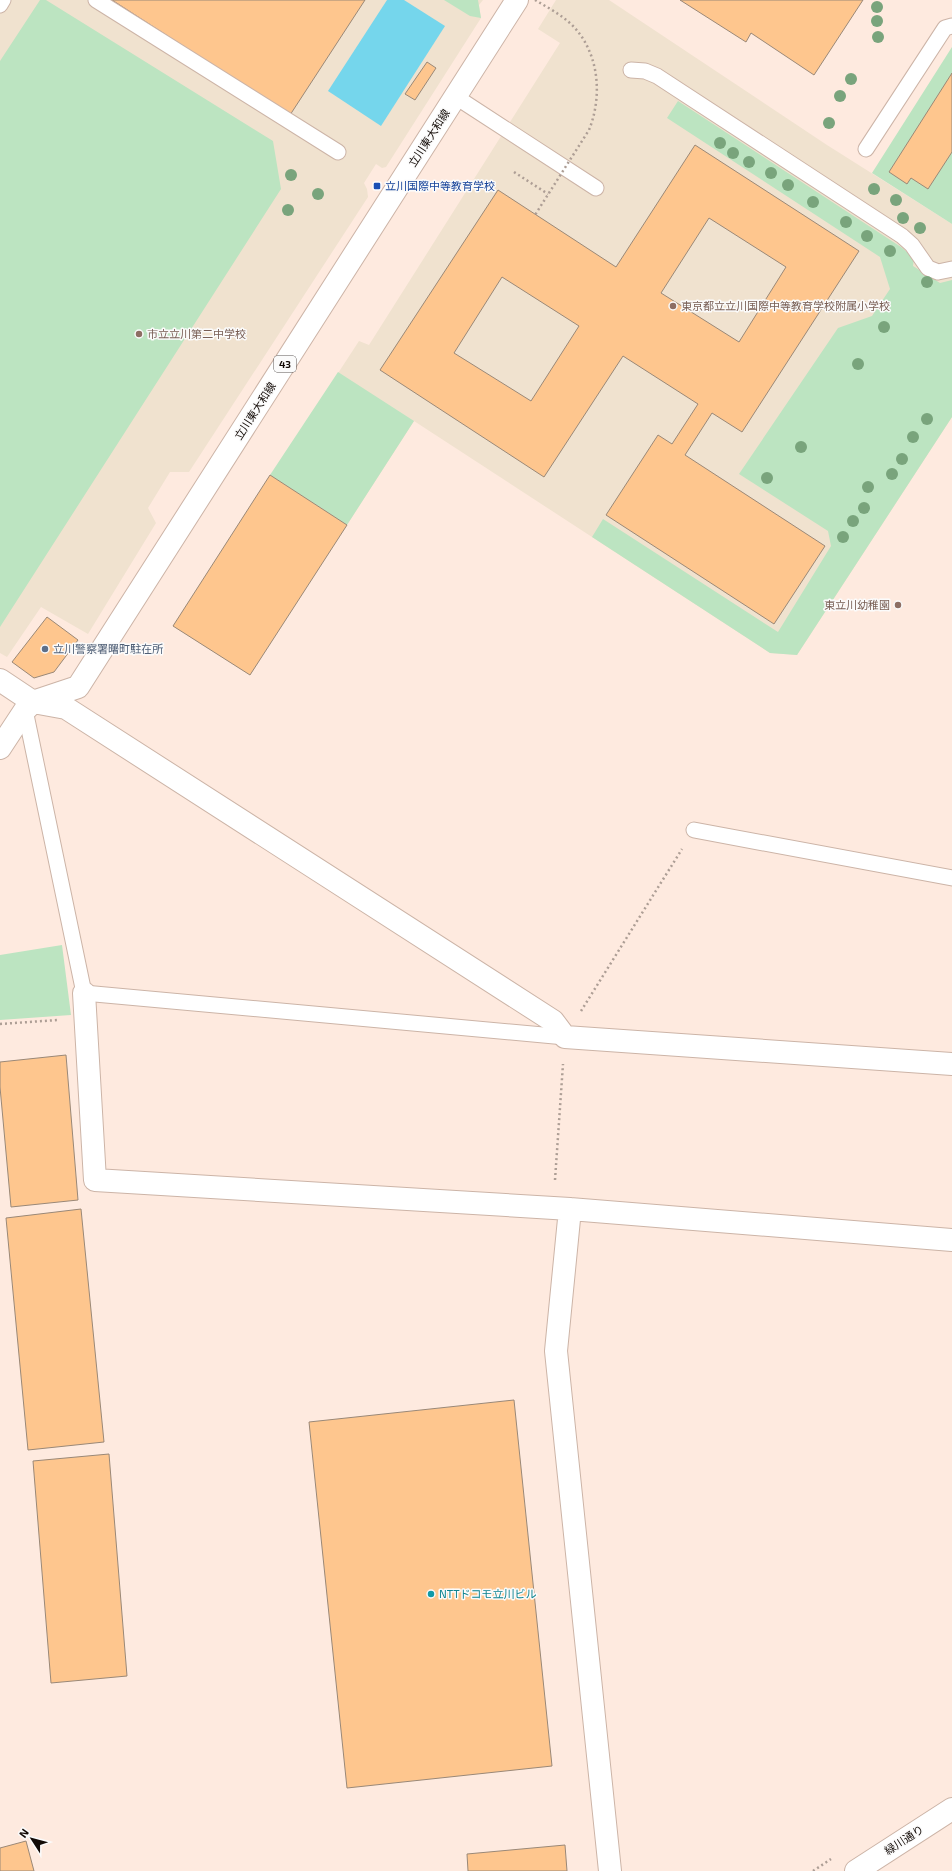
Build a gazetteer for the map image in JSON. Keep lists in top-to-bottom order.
{
  "streets": {
    "street": ["立川東大和線", "43", "緑川通り"]
  },
  "places": {
    "transit": ["立川国際中等教育学校"],
    "other": [
      "東京都立立川国際中等教育学校附属小学校",
      "市立立川第二中学校",
      "東立川幼稚園",
      "立川警察署曙町駐在所",
      "NTTドコモ立川ビル"
    ]
  },
  "north": "top left"
}
